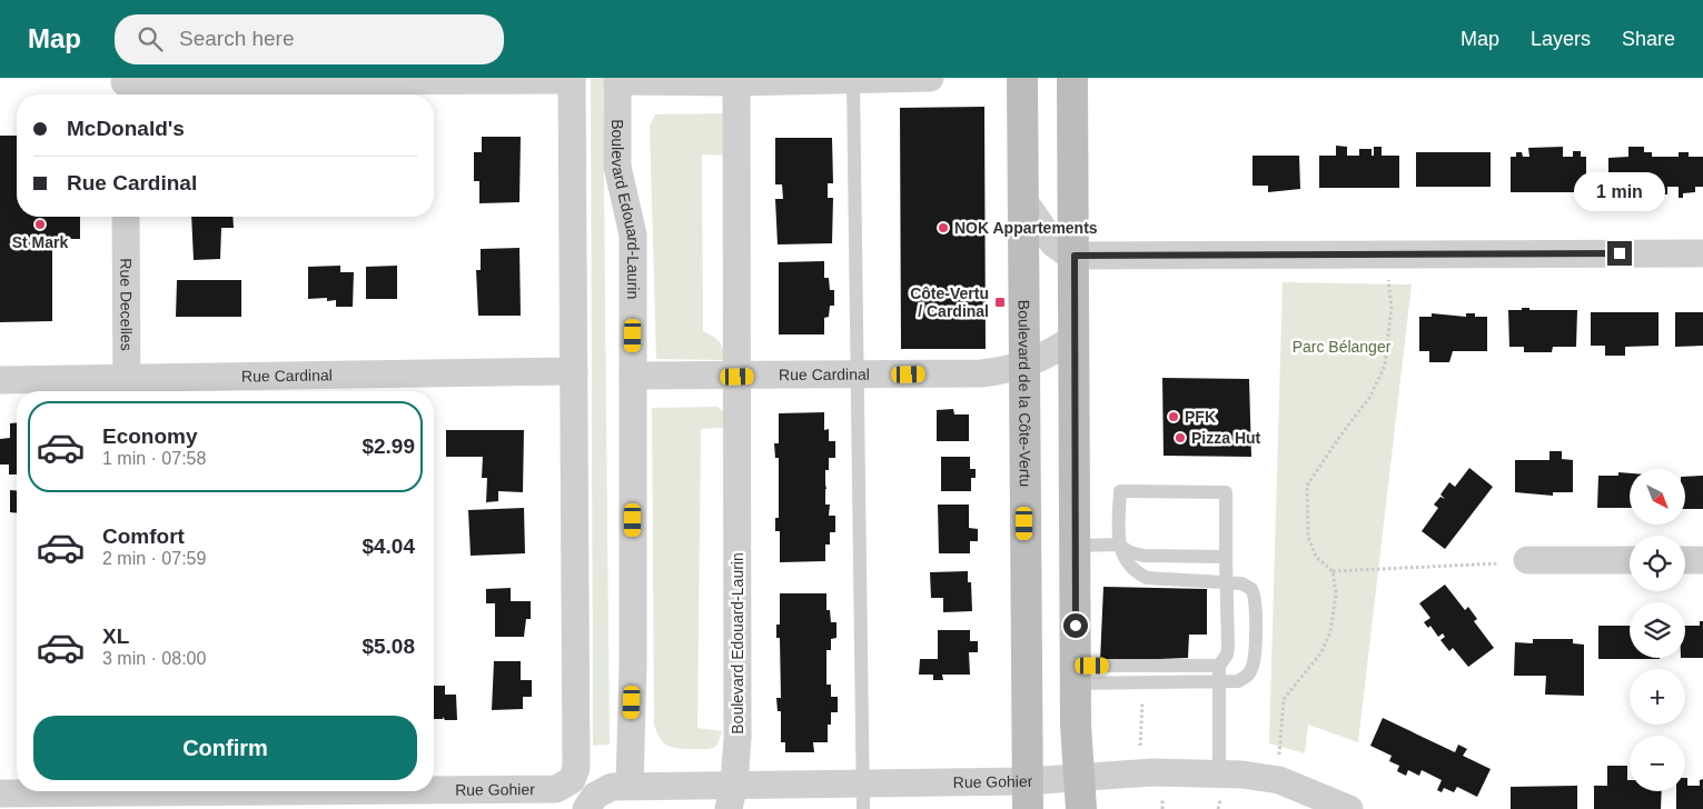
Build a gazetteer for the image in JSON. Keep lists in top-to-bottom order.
{
  "streets": {
    "main road": ["Boulevard de la Côte-Vertu"],
    "street": [
      "Boulevard Edouard-Laurin",
      "Rue Decelles",
      "Rue Cardinal",
      "Rue Gohier"
    ]
  },
  "crossings": [
    ["Boulevard Edouard-Laurin", "Rue Cardinal"],
    ["Boulevard Edouard-Laurin", "Rue Gohier"],
    ["Rue Decelles", "Rue Cardinal"],
    ["Rue Cardinal", "Boulevard de la Côte-Vertu"],
    ["Rue Cardinal", "Rue Gohier"],
    ["Boulevard de la Côte-Vertu", "Rue Gohier"]
  ],
  "parks": ["Parc Bélanger"],
  "places": {
    "other": [
      "St Mark",
      "NOK Appartements",
      "PFK",
      "Pizza Hut"
    ],
    "transit": ["Côte-Vertu / Cardinal"]
  },
  "north": "bottom right",
  "page": {
    "header": "Map",
    "search": "Search here",
    "nav": ["Map", "Layers", "Share"],
    "banner": ["McDonald's", "Rue Cardinal"],
    "bubble": "1 min",
    "list": [
      {
        "name": "Economy",
        "note": "1 min · 07:58",
        "value": "$2.99"
      },
      {
        "name": "Comfort",
        "note": "2 min · 07:59",
        "value": "$4.04"
      },
      {
        "name": "XL",
        "note": "3 min · 08:00",
        "value": "$5.08"
      }
    ],
    "map_buttons": ["+", "−"],
    "buttons": "Confirm"
  }
}
